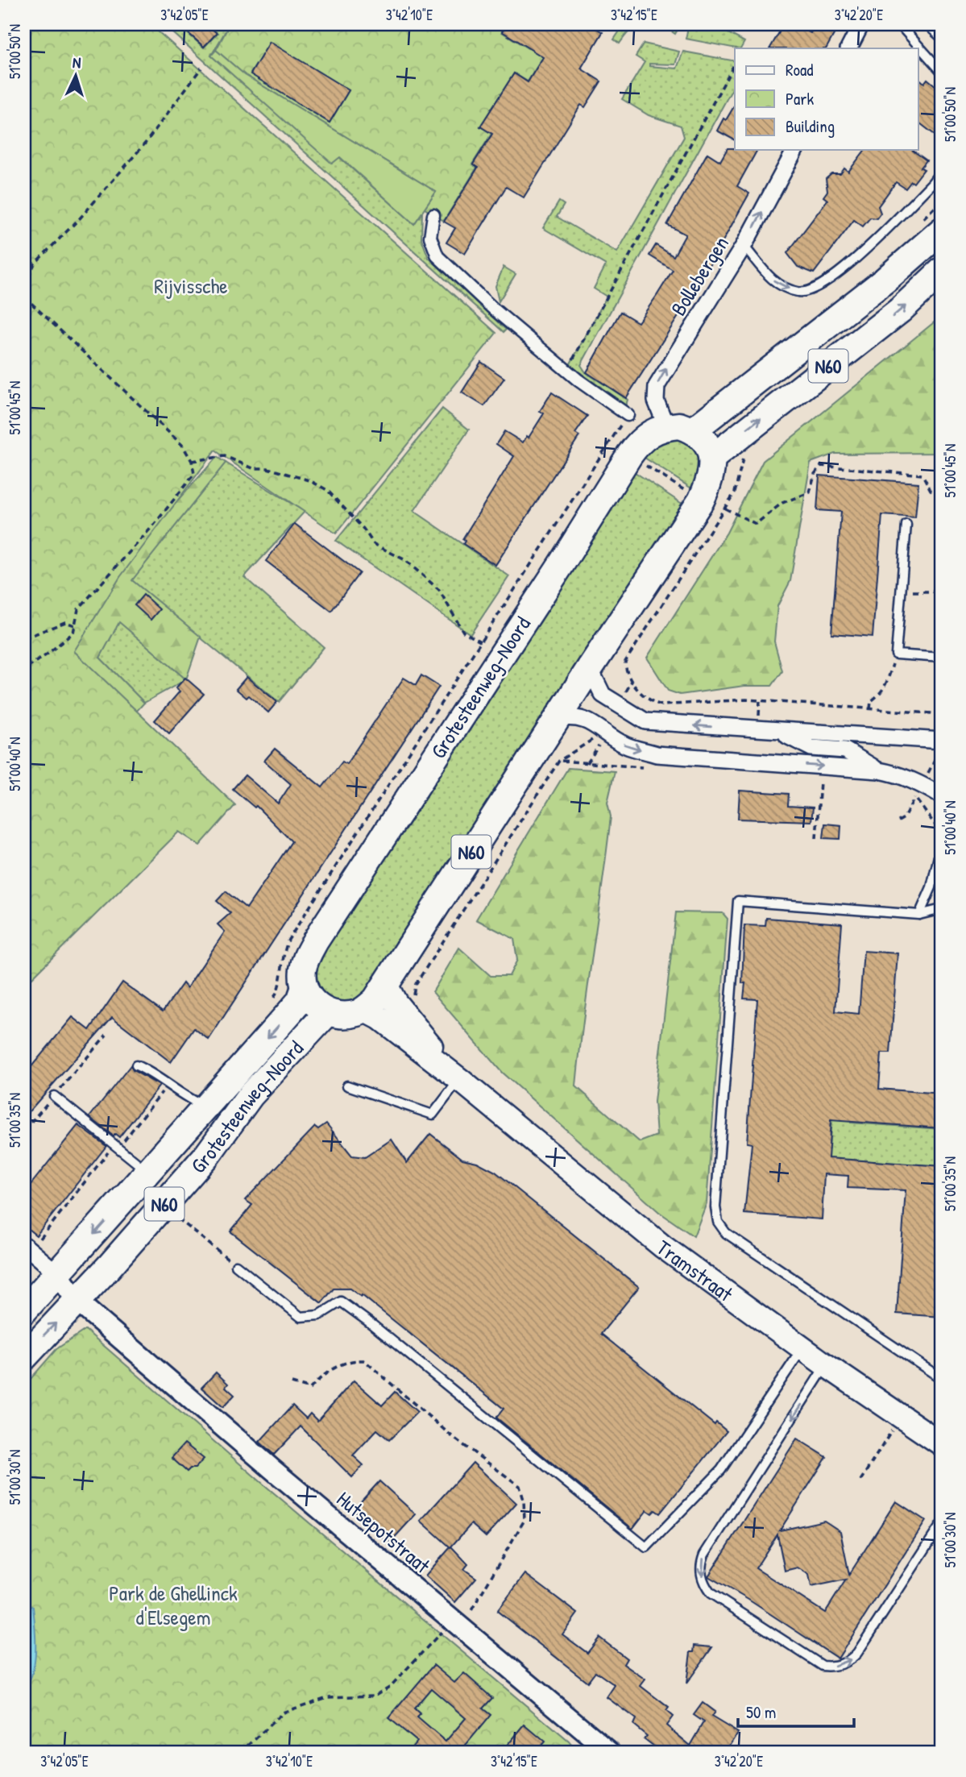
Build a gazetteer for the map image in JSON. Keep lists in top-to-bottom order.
{
  "streets": {
    "highway": ["N60", "Grotesteenweg-Noord"],
    "main road": ["Tramstraat"],
    "street": ["Bollebergen", "Hutsepotstraat"]
  },
  "crossings": [
    ["Bollebergen", "Grotesteenweg-Noord"],
    ["N60", "Grotesteenweg-Noord"],
    ["N60", "Tramstraat"],
    ["N60", "Hutsepotstraat"],
    ["Grotesteenweg-Noord", "Hutsepotstraat"]
  ],
  "one_way": ["Bollebergen"],
  "parks": ["Rijvissche", "Park de Ghellinck d'Elsegem"],
  "legend": ["Road", "Park", "Building"],
  "scale_bar": "50 m",
  "north": "top",
  "coordinates": [
    "3°42'05\"E",
    "3°42'10\"E",
    "3°42'15\"E",
    "3°42'20\"E",
    "51°00'50\"N",
    "51°00'45\"N",
    "51°00'40\"N",
    "51°00'35\"N",
    "51°00'30\"N"
  ]
}
